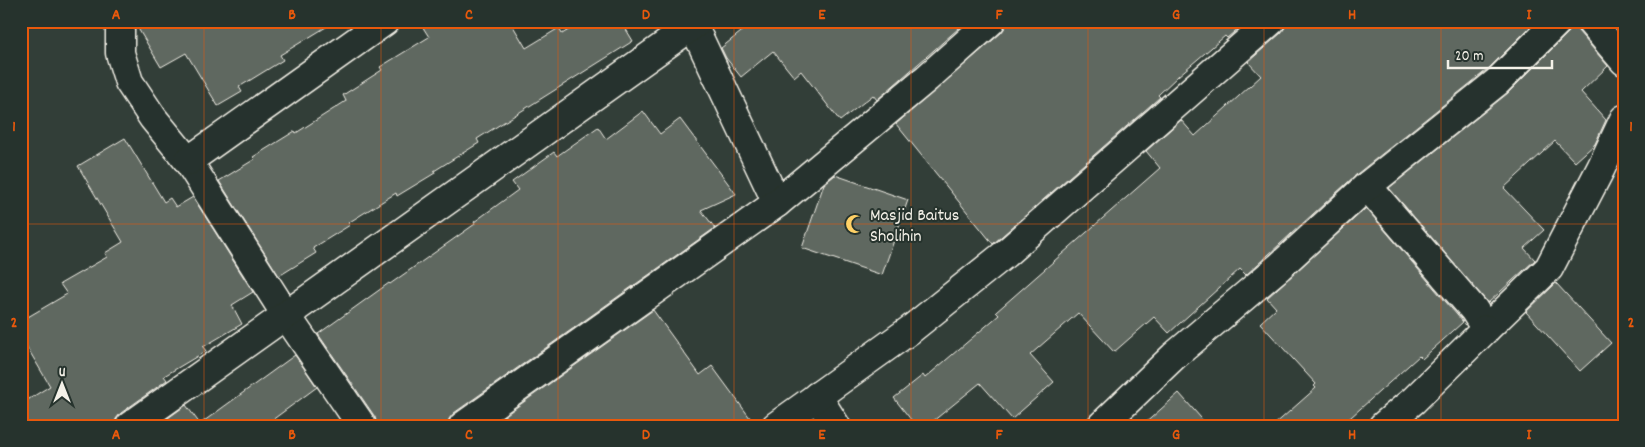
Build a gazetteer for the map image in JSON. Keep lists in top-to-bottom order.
{
  "places": {
    "mosque": ["Masjid Baitus Sholihin"]
  },
  "scale_bar": "20 m",
  "north": "top",
  "grid": {
    "columns": [
      "A",
      "B",
      "C",
      "D",
      "E",
      "F",
      "G",
      "H",
      "I"
    ],
    "rows": ["1", "2"]
  }
}
